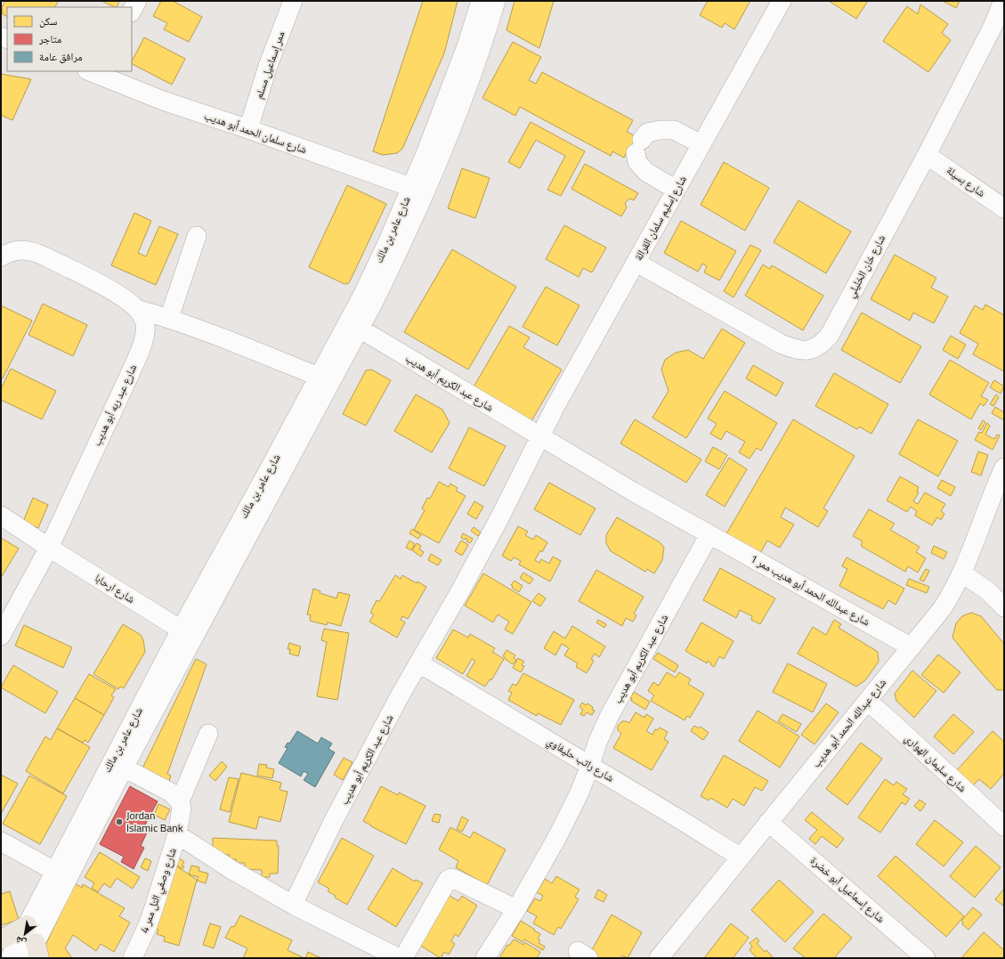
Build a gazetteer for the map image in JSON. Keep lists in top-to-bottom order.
{
  "streets": {
    "street": [
      "ممر إسماعيل مسلم",
      "شارع سلمان الحمد أبو هديب",
      "شارع بسيلة",
      "شارع إسليم سلمان القرالة",
      "شارع عامر بن مالك",
      "شارع خان الخليلي",
      "شارع عبد الكريم أبو هديب",
      "شارع عبد ربه أبو هديب",
      "شارع ارحابا",
      "شارع عبدالله الحمد أبو هديب ممر 1",
      "شارع عبدالله الحمد أبو هديب",
      "شارع راتب حليفاوي",
      "شارع سليمان الهواري",
      "شارع إسماعيل أبو خضرة",
      "شارع وصفي التل ممر 4"
    ]
  },
  "crossings": [
    ["ممر إسماعيل مسلم", "شارع سلمان الحمد أبو هديب"],
    ["شارع سلمان الحمد أبو هديب", "شارع عامر بن مالك"],
    ["شارع بسيلة", "شارع خان الخليلي"],
    ["شارع إسليم سلمان القرالة", "شارع خان الخليلي"],
    ["شارع إسليم سلمان القرالة", "شارع عبد الكريم أبو هديب"],
    ["شارع عامر بن مالك", "شارع عبد الكريم أبو هديب"],
    ["شارع عامر بن مالك", "شارع ارحابا"],
    ["شارع عبد الكريم أبو هديب", "شارع عبدالله الحمد أبو هديب ممر 1"],
    ["شارع عبد الكريم أبو هديب", "شارع راتب حليفاوي"],
    ["شارع عبد ربه أبو هديب", "شارع ارحابا"],
    ["شارع عبدالله الحمد أبو هديب ممر 1", "شارع عبدالله الحمد أبو هديب"],
    ["شارع عبدالله الحمد أبو هديب", "شارع راتب حليفاوي"],
    ["شارع عبدالله الحمد أبو هديب", "شارع سليمان الهواري"],
    ["شارع عبدالله الحمد أبو هديب", "شارع إسماعيل أبو خضرة"]
  ],
  "places": ["Jordan Islamic Bank"],
  "legend": ["سكن", "متاجر", "مرافق عامة"],
  "north": "bottom left"
}
